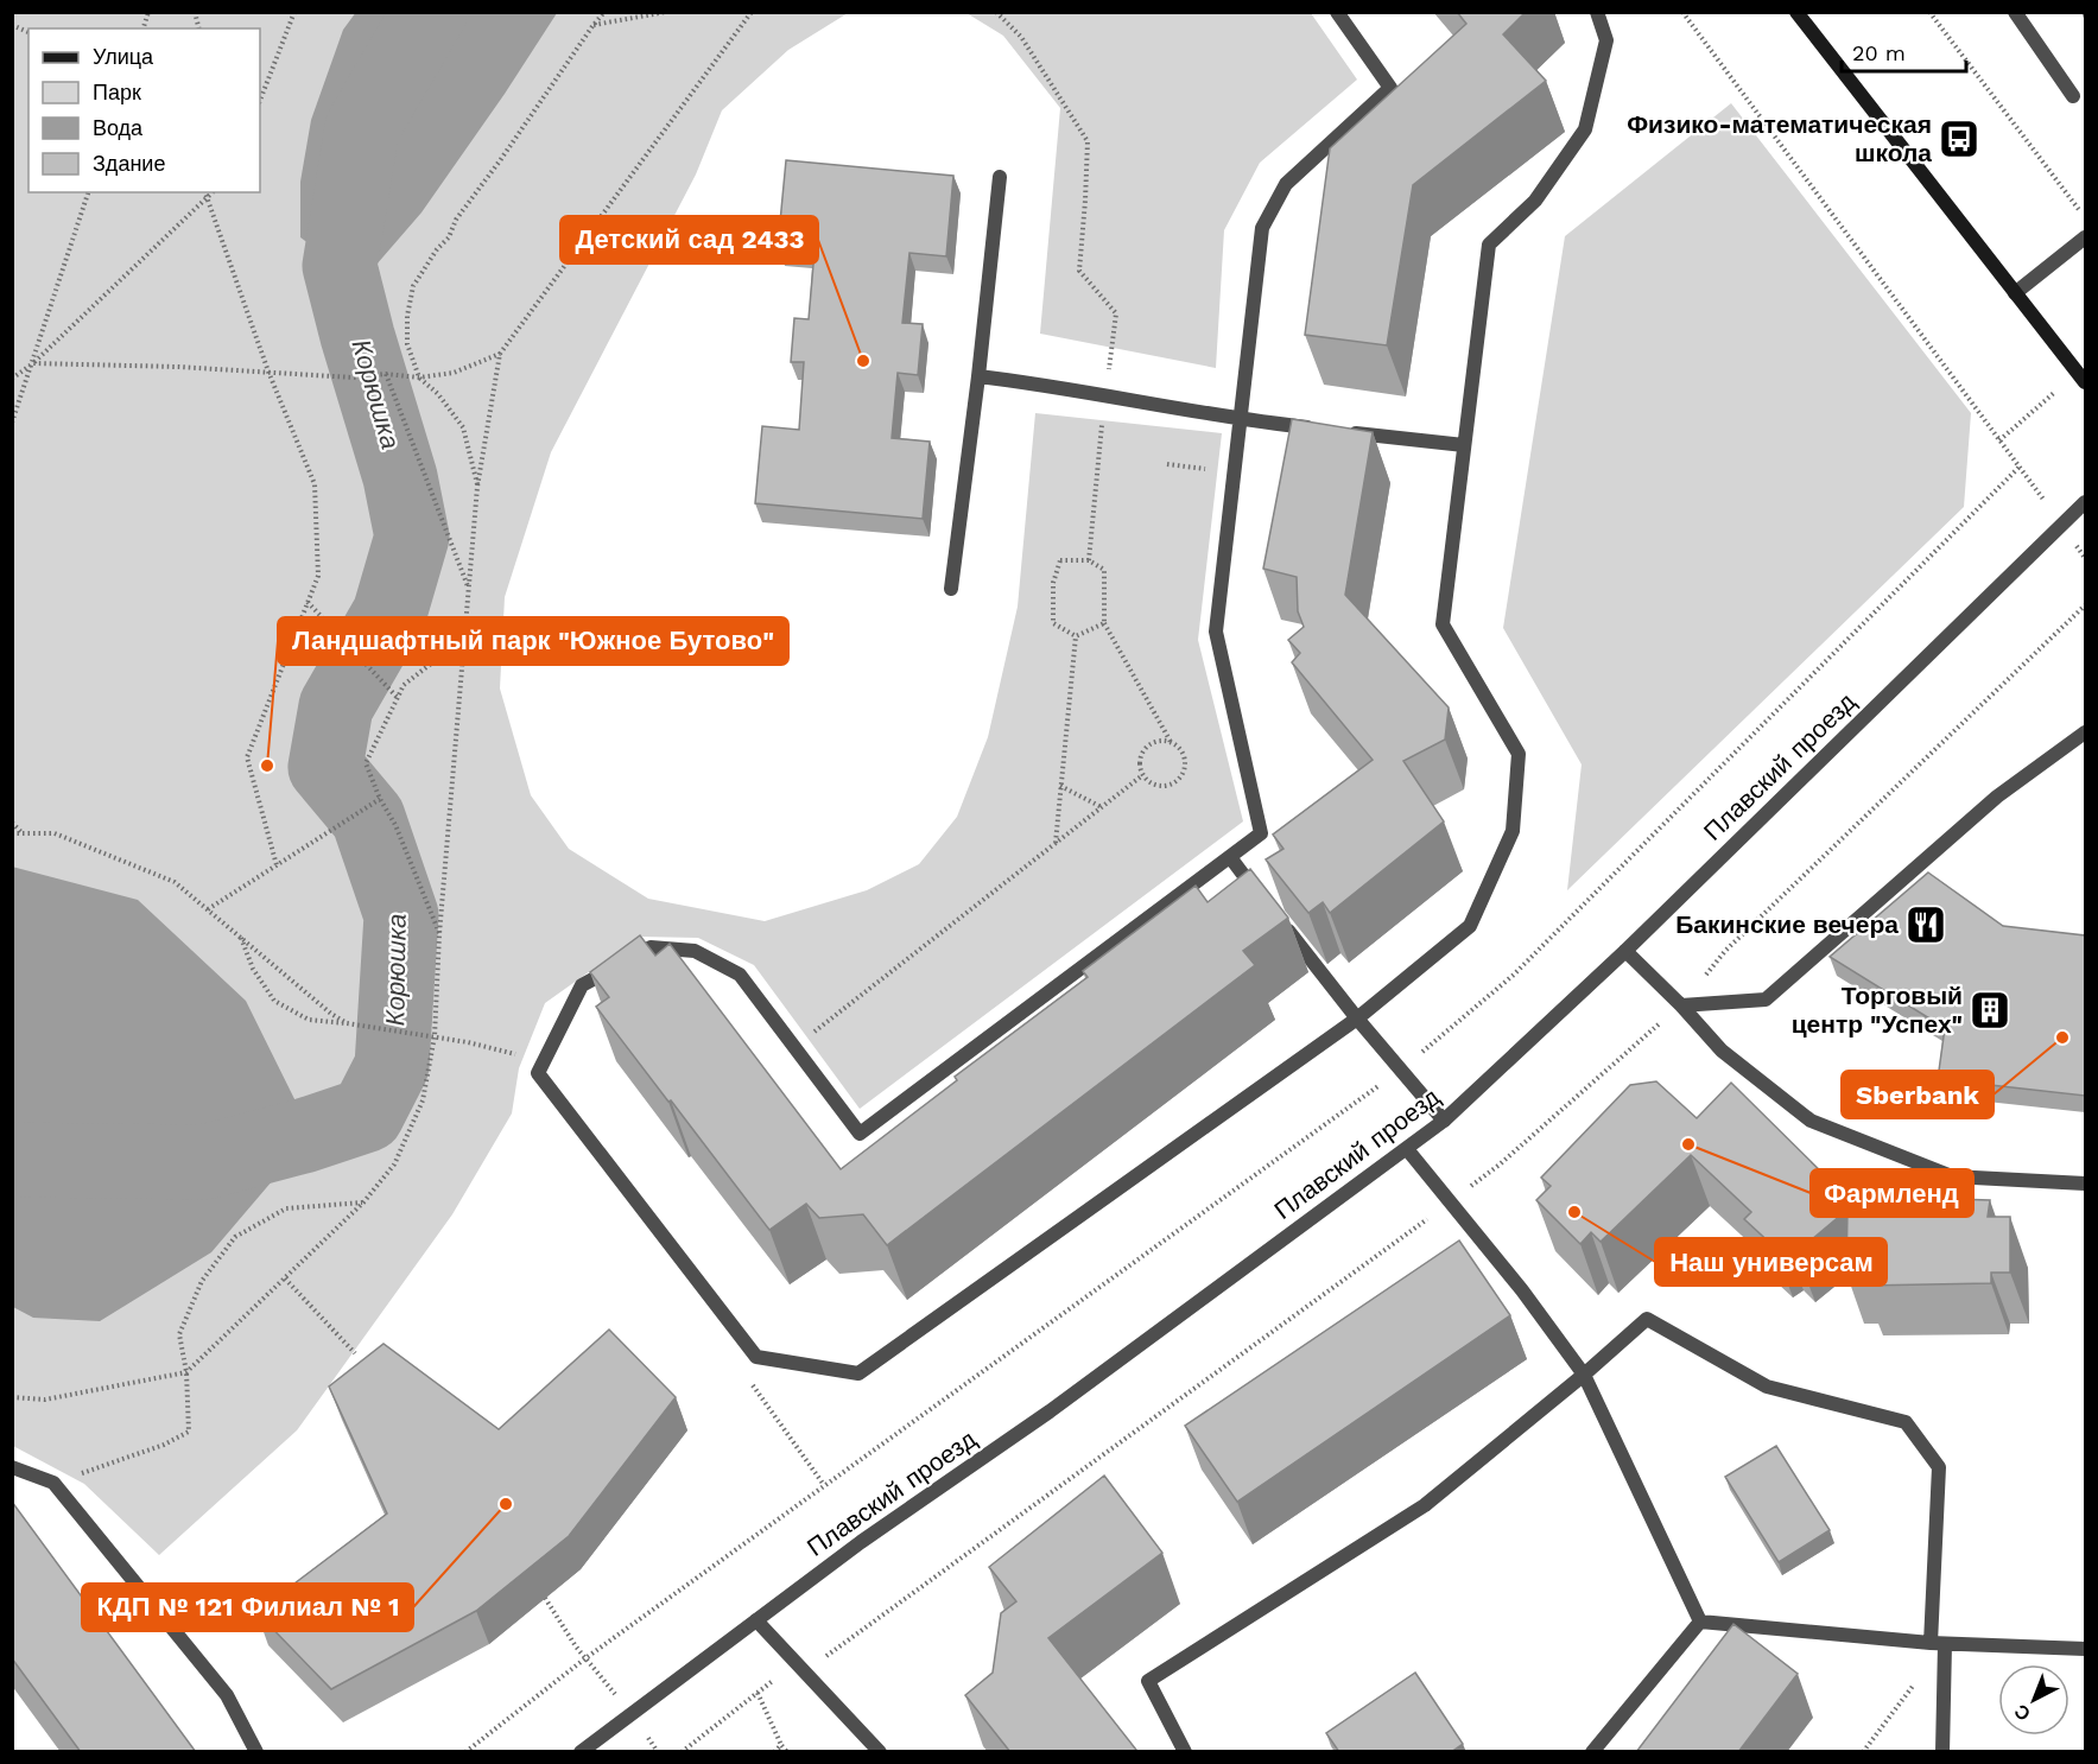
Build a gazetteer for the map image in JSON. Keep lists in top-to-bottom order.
{
  "streets": {
    "street": ["Плавский проезд"]
  },
  "water": ["Корюшка"],
  "places": {
    "bus stop": ["Физико-математическая школа"],
    "other": [
      "Детский сад 2433",
      "Ландшафтный парк \"Южное Бутово\"",
      "Sberbank",
      "Фармленд",
      "Наш универсам",
      "КДП № 121 Филиал № 1"
    ],
    "restaurant": ["Бакинские вечера"],
    "building": ["Торговый центр \"Успех\""]
  },
  "legend": [
    "Улица",
    "Парк",
    "Вода",
    "Здание"
  ],
  "scale_bar": "20 m",
  "north": "bottom left"
}
